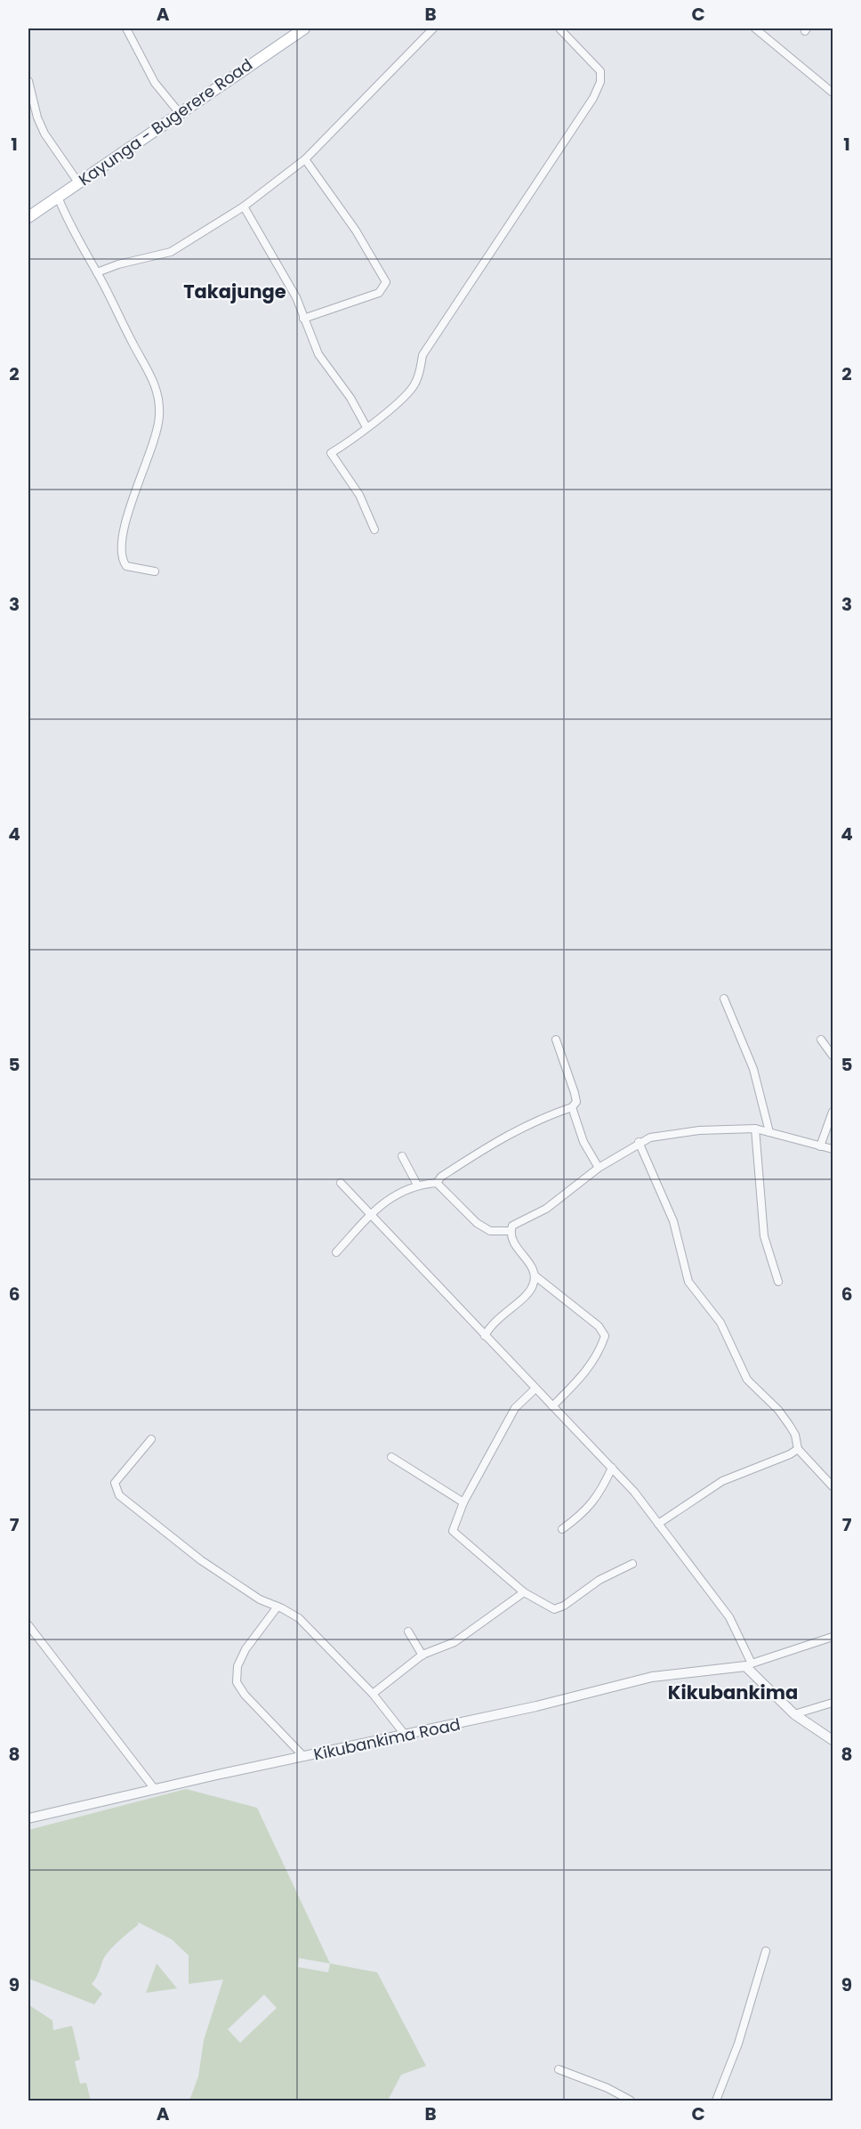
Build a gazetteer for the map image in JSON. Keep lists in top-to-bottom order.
{
  "streets": {
    "main road": ["Kayunga - Bugerere Road"],
    "street": ["Kikubankima Road"]
  },
  "districts": ["Takajunge", "Kikubankima"],
  "grid": {
    "columns": ["A", "B", "C"],
    "rows": [
      "1",
      "2",
      "3",
      "4",
      "5",
      "6",
      "7",
      "8",
      "9"
    ]
  }
}
